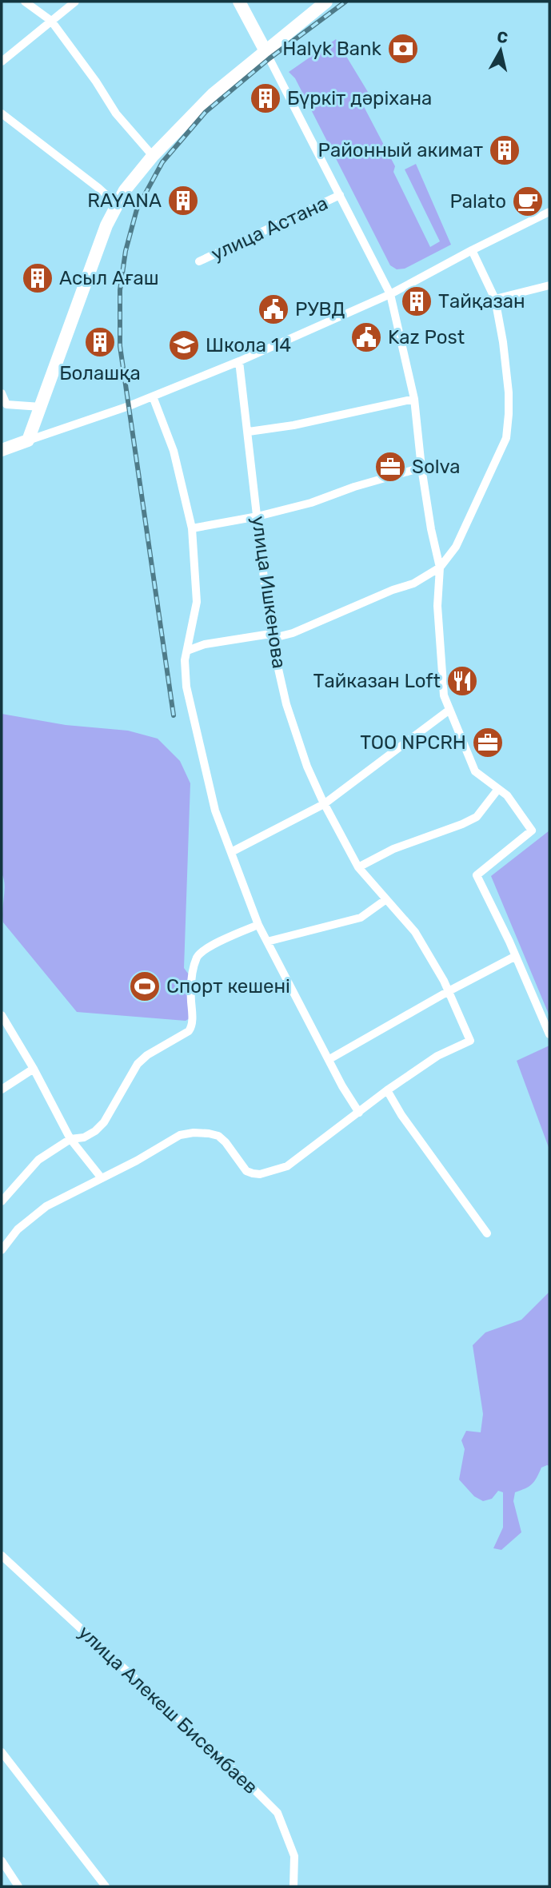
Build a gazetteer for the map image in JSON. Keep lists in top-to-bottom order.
{
  "streets": {
    "street": ["улица Астана", "улица Ишкенова", "улица Алекеш Бисембаев"]
  },
  "places": {
    "bank": ["Halyk Bank"],
    "building": [
      "Бүркіт дәріхана",
      "Районный акимат",
      "RAYANA",
      "Асыл Ағаш",
      "Тайқазан",
      "Болашқа"
    ],
    "cafe": ["Palato"],
    "public building": ["РУВД", "Kaz Post"],
    "school or university": ["Школа 14"],
    "office": ["Solva", "TOO NPCRH"],
    "restaurant": ["Тайказан Loft"],
    "sports": ["Спорт кешені"]
  },
  "north": "top"
}
